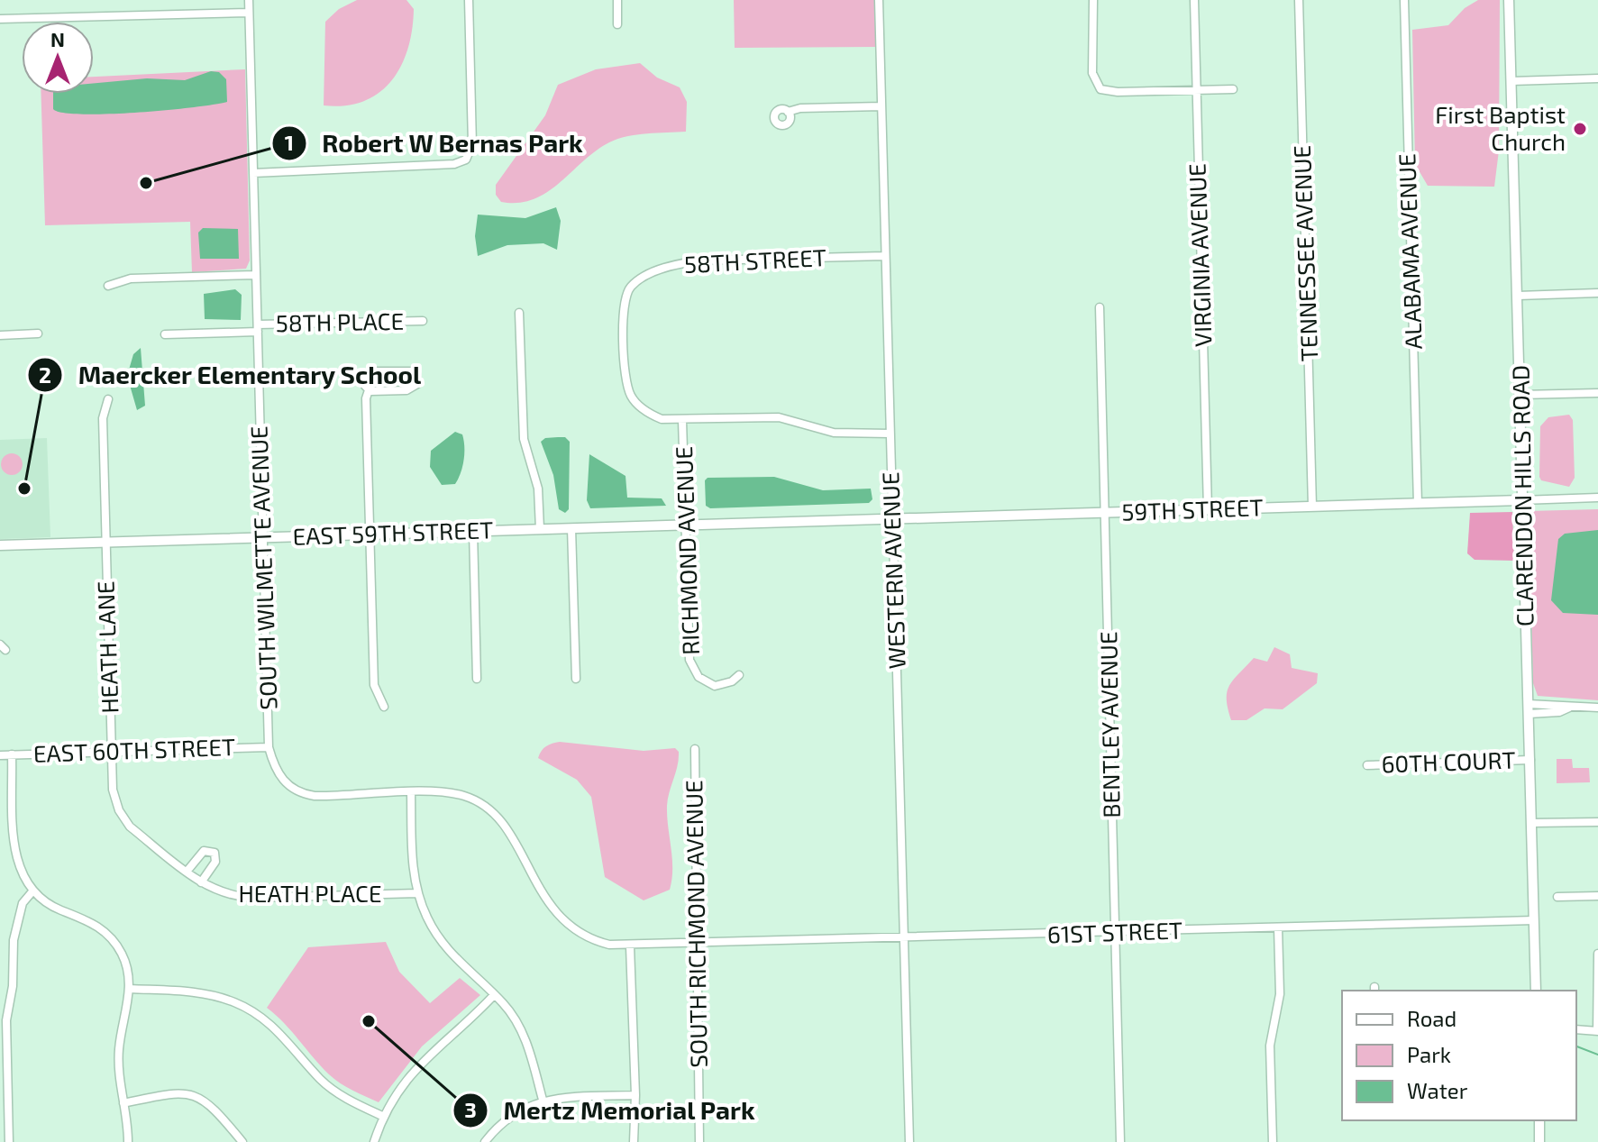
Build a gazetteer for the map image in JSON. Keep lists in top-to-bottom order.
{
  "streets": {
    "street": [
      "ALABAMA AVENUE",
      "TENNESSEE AVENUE",
      "VIRGINIA AVENUE",
      "58TH STREET",
      "58TH PLACE",
      "CLARENDON HILLS ROAD",
      "59TH STREET",
      "EAST 59TH STREET",
      "RICHMOND AVENUE",
      "SOUTH WILMETTE AVENUE",
      "WESTERN AVENUE",
      "HEATH LANE",
      "BENTLEY AVENUE",
      "EAST 60TH STREET",
      "60TH COURT",
      "HEATH PLACE",
      "SOUTH RICHMOND AVENUE",
      "61ST STREET"
    ]
  },
  "crossings": [
    ["ALABAMA AVENUE", "59TH STREET"],
    ["TENNESSEE AVENUE", "59TH STREET"],
    ["VIRGINIA AVENUE", "59TH STREET"],
    ["58TH STREET", "RICHMOND AVENUE"],
    ["58TH STREET", "WESTERN AVENUE"],
    ["58TH PLACE", "SOUTH WILMETTE AVENUE"],
    ["CLARENDON HILLS ROAD", "59TH STREET"],
    ["CLARENDON HILLS ROAD", "60TH COURT"],
    ["CLARENDON HILLS ROAD", "61ST STREET"],
    ["59TH STREET", "EAST 59TH STREET"],
    ["59TH STREET", "WESTERN AVENUE"],
    ["59TH STREET", "BENTLEY AVENUE"],
    ["EAST 59TH STREET", "RICHMOND AVENUE"],
    ["EAST 59TH STREET", "SOUTH WILMETTE AVENUE"],
    ["EAST 59TH STREET", "HEATH LANE"],
    ["SOUTH WILMETTE AVENUE", "EAST 60TH STREET"],
    ["SOUTH WILMETTE AVENUE", "61ST STREET"],
    ["WESTERN AVENUE", "61ST STREET"],
    ["HEATH LANE", "EAST 60TH STREET"],
    ["HEATH LANE", "HEATH PLACE"],
    ["BENTLEY AVENUE", "61ST STREET"],
    ["EAST 60TH STREET", "HEATH PLACE"],
    ["EAST 60TH STREET", "61ST STREET"],
    ["SOUTH RICHMOND AVENUE", "61ST STREET"]
  ],
  "places": [
    "First Baptist Church",
    "Robert W Bernas Park",
    "Maercker Elementary School",
    "Mertz Memorial Park"
  ],
  "legend": ["Road", "Park", "Water"],
  "north": "top"
}
